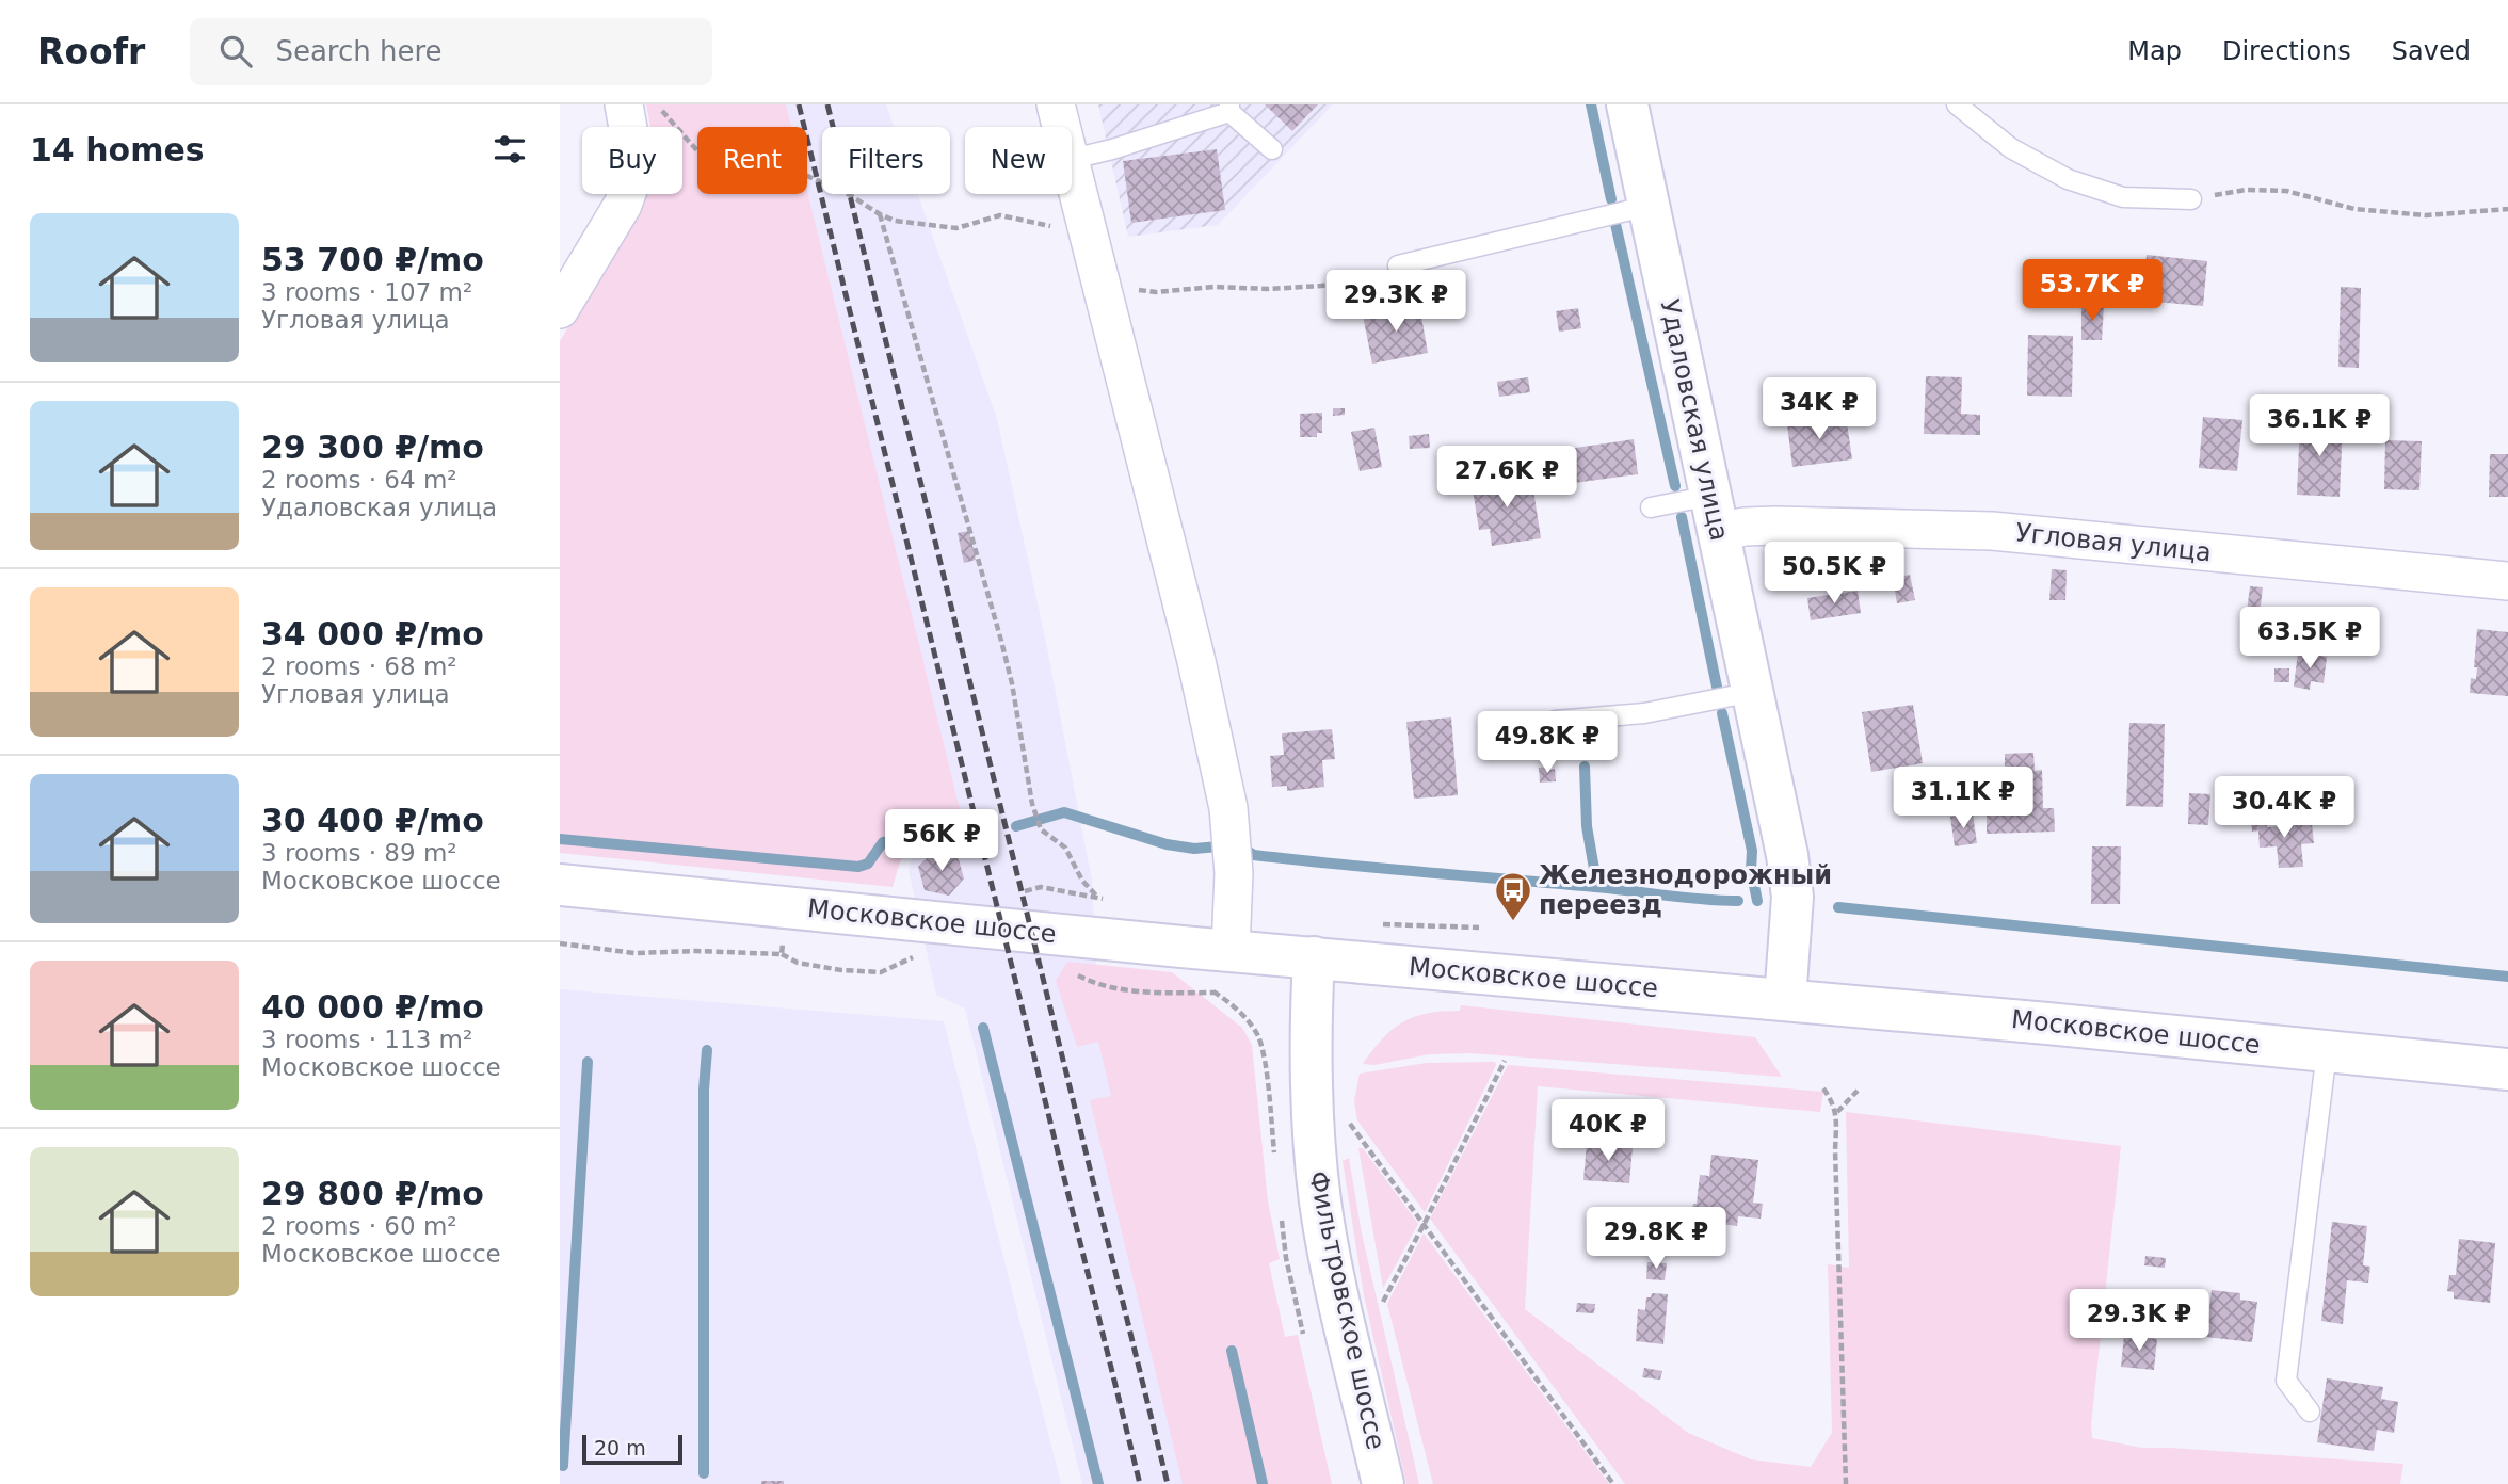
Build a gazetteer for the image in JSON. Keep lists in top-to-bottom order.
{
  "streets": {
    "main road": ["Удаловская улица", "Московское шоссе", "Фильтровское шоссе"],
    "street": ["Угловая улица"]
  },
  "crossings": [
    ["Удаловская улица", "Угловая улица"],
    ["Удаловская улица", "Московское шоссе"],
    ["Московское шоссе", "Фильтровское шоссе"]
  ],
  "places": {
    "bus stop": ["Железнодорожный переезд"]
  },
  "scale_bar": "20 m",
  "page": {
    "header": "Roofr",
    "search": "Search here",
    "nav": ["Map", "Directions", "Saved"],
    "heading": "14 homes",
    "chip": [
      "Buy",
      "Rent",
      "Filters",
      "New"
    ],
    "list": [
      {
        "name": "53 700 ₽/mo",
        "note": "3 rooms · 107 m² · Угловая улица"
      },
      {
        "name": "29 300 ₽/mo",
        "note": "2 rooms · 64 m² · Удаловская улица"
      },
      {
        "name": "34 000 ₽/mo",
        "note": "2 rooms · 68 m² · Угловая улица"
      },
      {
        "name": "30 400 ₽/mo",
        "note": "3 rooms · 89 m² · Московское шоссе"
      },
      {
        "name": "40 000 ₽/mo",
        "note": "3 rooms · 113 m² · Московское шоссе"
      },
      {
        "name": "29 800 ₽/mo",
        "note": "2 rooms · 60 m² · Московское шоссе"
      }
    ],
    "price": [
      "53.7K ₽",
      "29.3K ₽",
      "34K ₽",
      "36.1K ₽",
      "27.6K ₽",
      "50.5K ₽",
      "63.5K ₽",
      "49.8K ₽",
      "31.1K ₽",
      "30.4K ₽",
      "56K ₽",
      "40K ₽",
      "29.8K ₽",
      "29.3K ₽"
    ],
    "scale": "20 m"
  }
}
